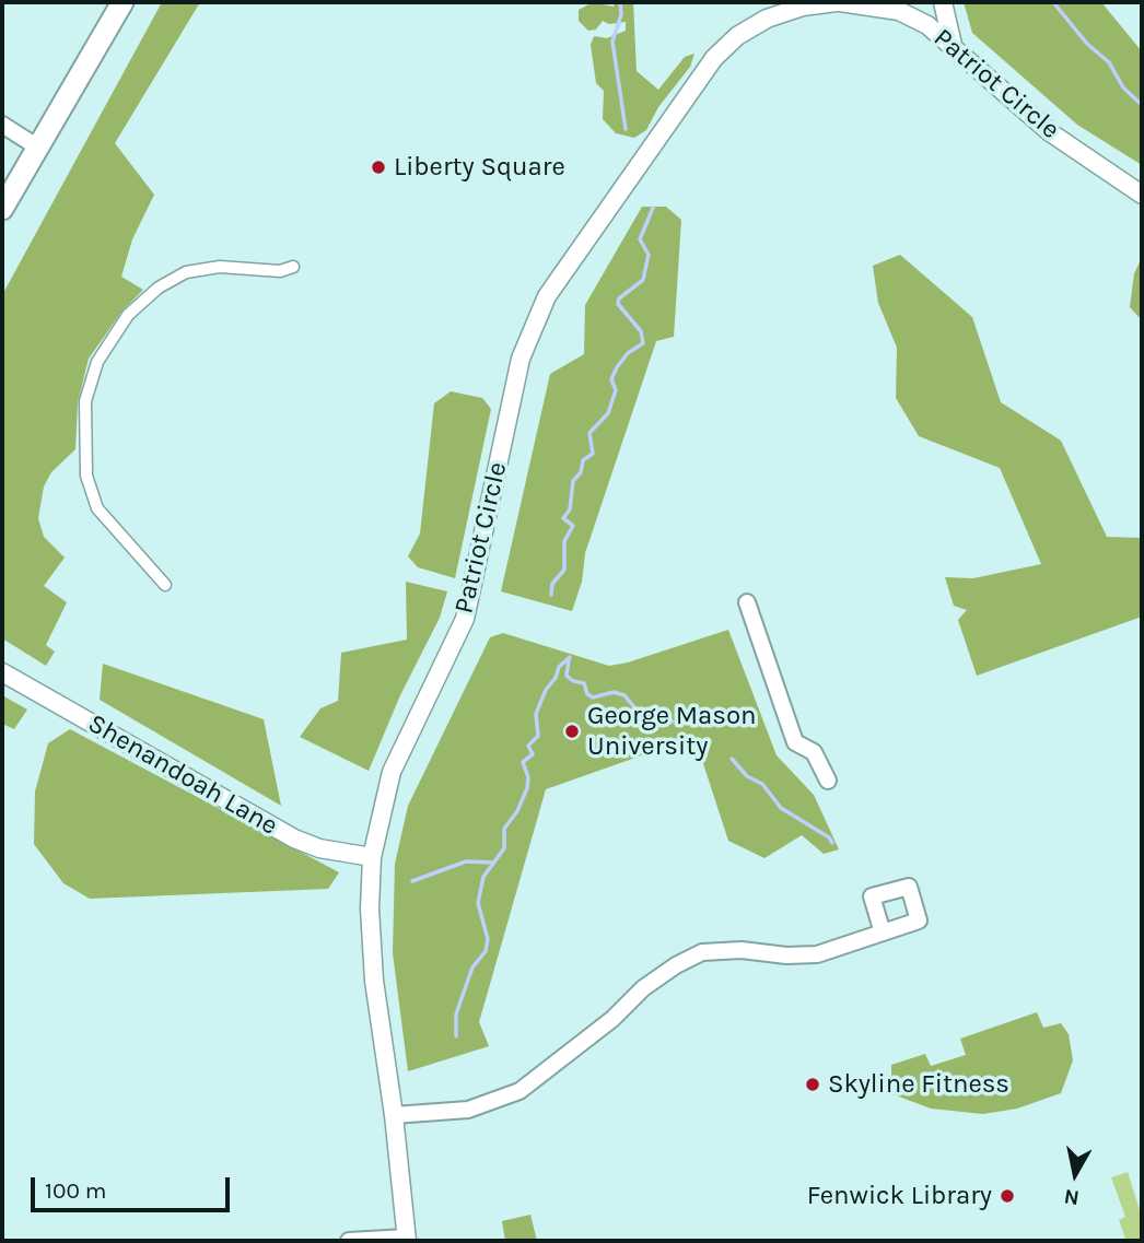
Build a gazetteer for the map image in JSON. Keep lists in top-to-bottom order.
{
  "streets": {
    "street": ["Patriot Circle", "Shenandoah Lane"]
  },
  "crossings": [
    ["Patriot Circle", "Shenandoah Lane"]
  ],
  "places": [
    "Liberty Square",
    "George Mason University",
    "Skyline Fitness",
    "Fenwick Library"
  ],
  "scale_bar": "100 m",
  "north": "bottom"
}
